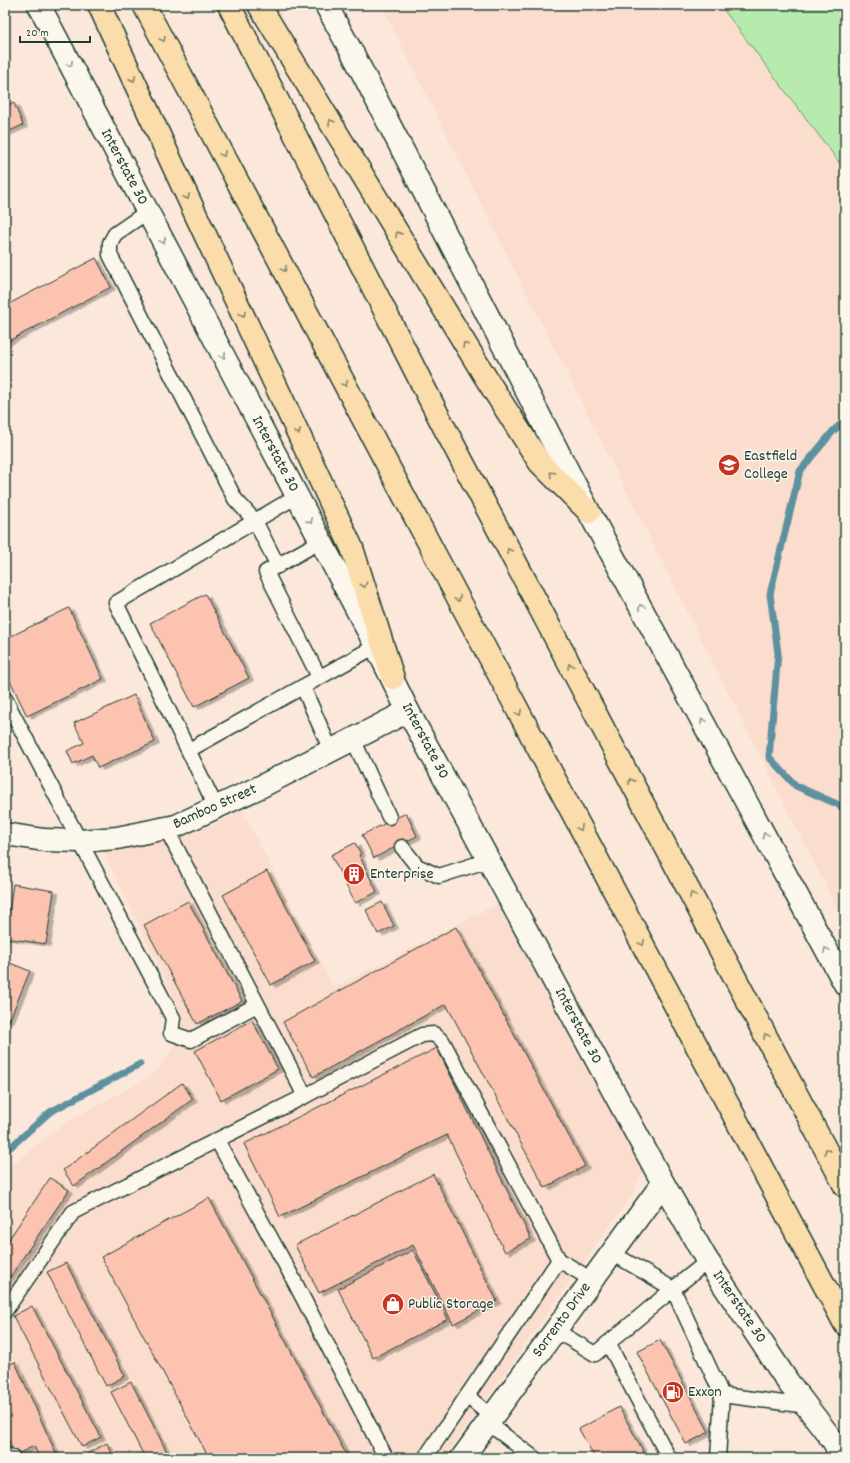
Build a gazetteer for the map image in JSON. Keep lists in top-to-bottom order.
{
  "streets": {
    "main road": ["Interstate 30", "Bamboo Street", "Sorrento Drive"]
  },
  "crossings": [
    ["Interstate 30", "Bamboo Street"],
    ["Interstate 30", "Sorrento Drive"]
  ],
  "one_way": ["Interstate 30"],
  "places": {
    "school or university": ["Eastfield College"],
    "building": ["Enterprise"],
    "shop": ["Public Storage"],
    "fuel station": ["Exxon"]
  },
  "scale_bar": "20 m"
}
